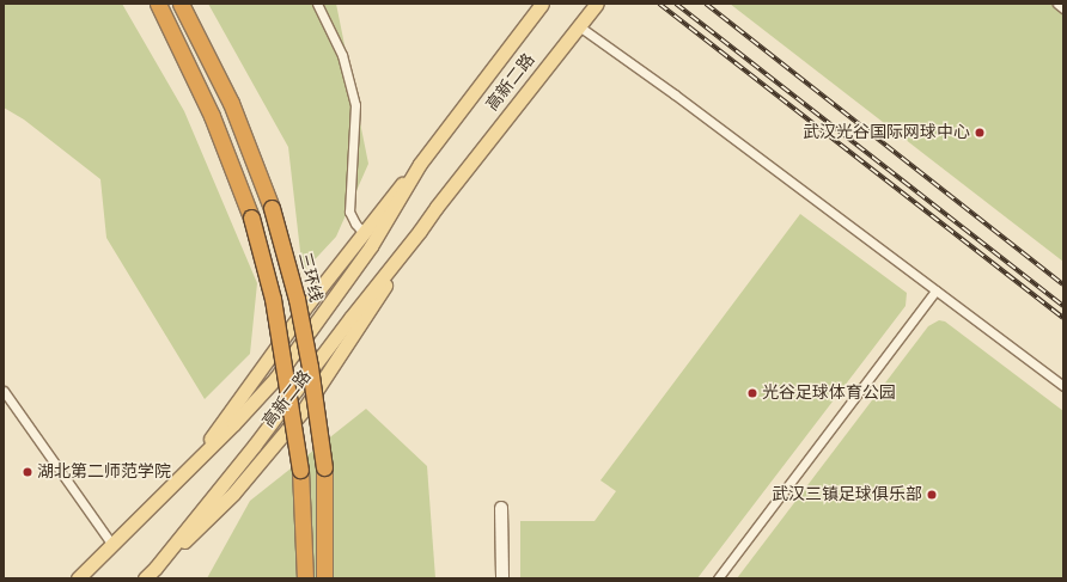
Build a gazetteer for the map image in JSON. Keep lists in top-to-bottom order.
{
  "streets": {
    "highway": ["三环线"],
    "main road": ["高新二路"]
  },
  "places": [
    "武汉光谷国际网球中心",
    "光谷足球体育公园",
    "湖北第二师范学院",
    "武汉三镇足球俱乐部"
  ]
}
